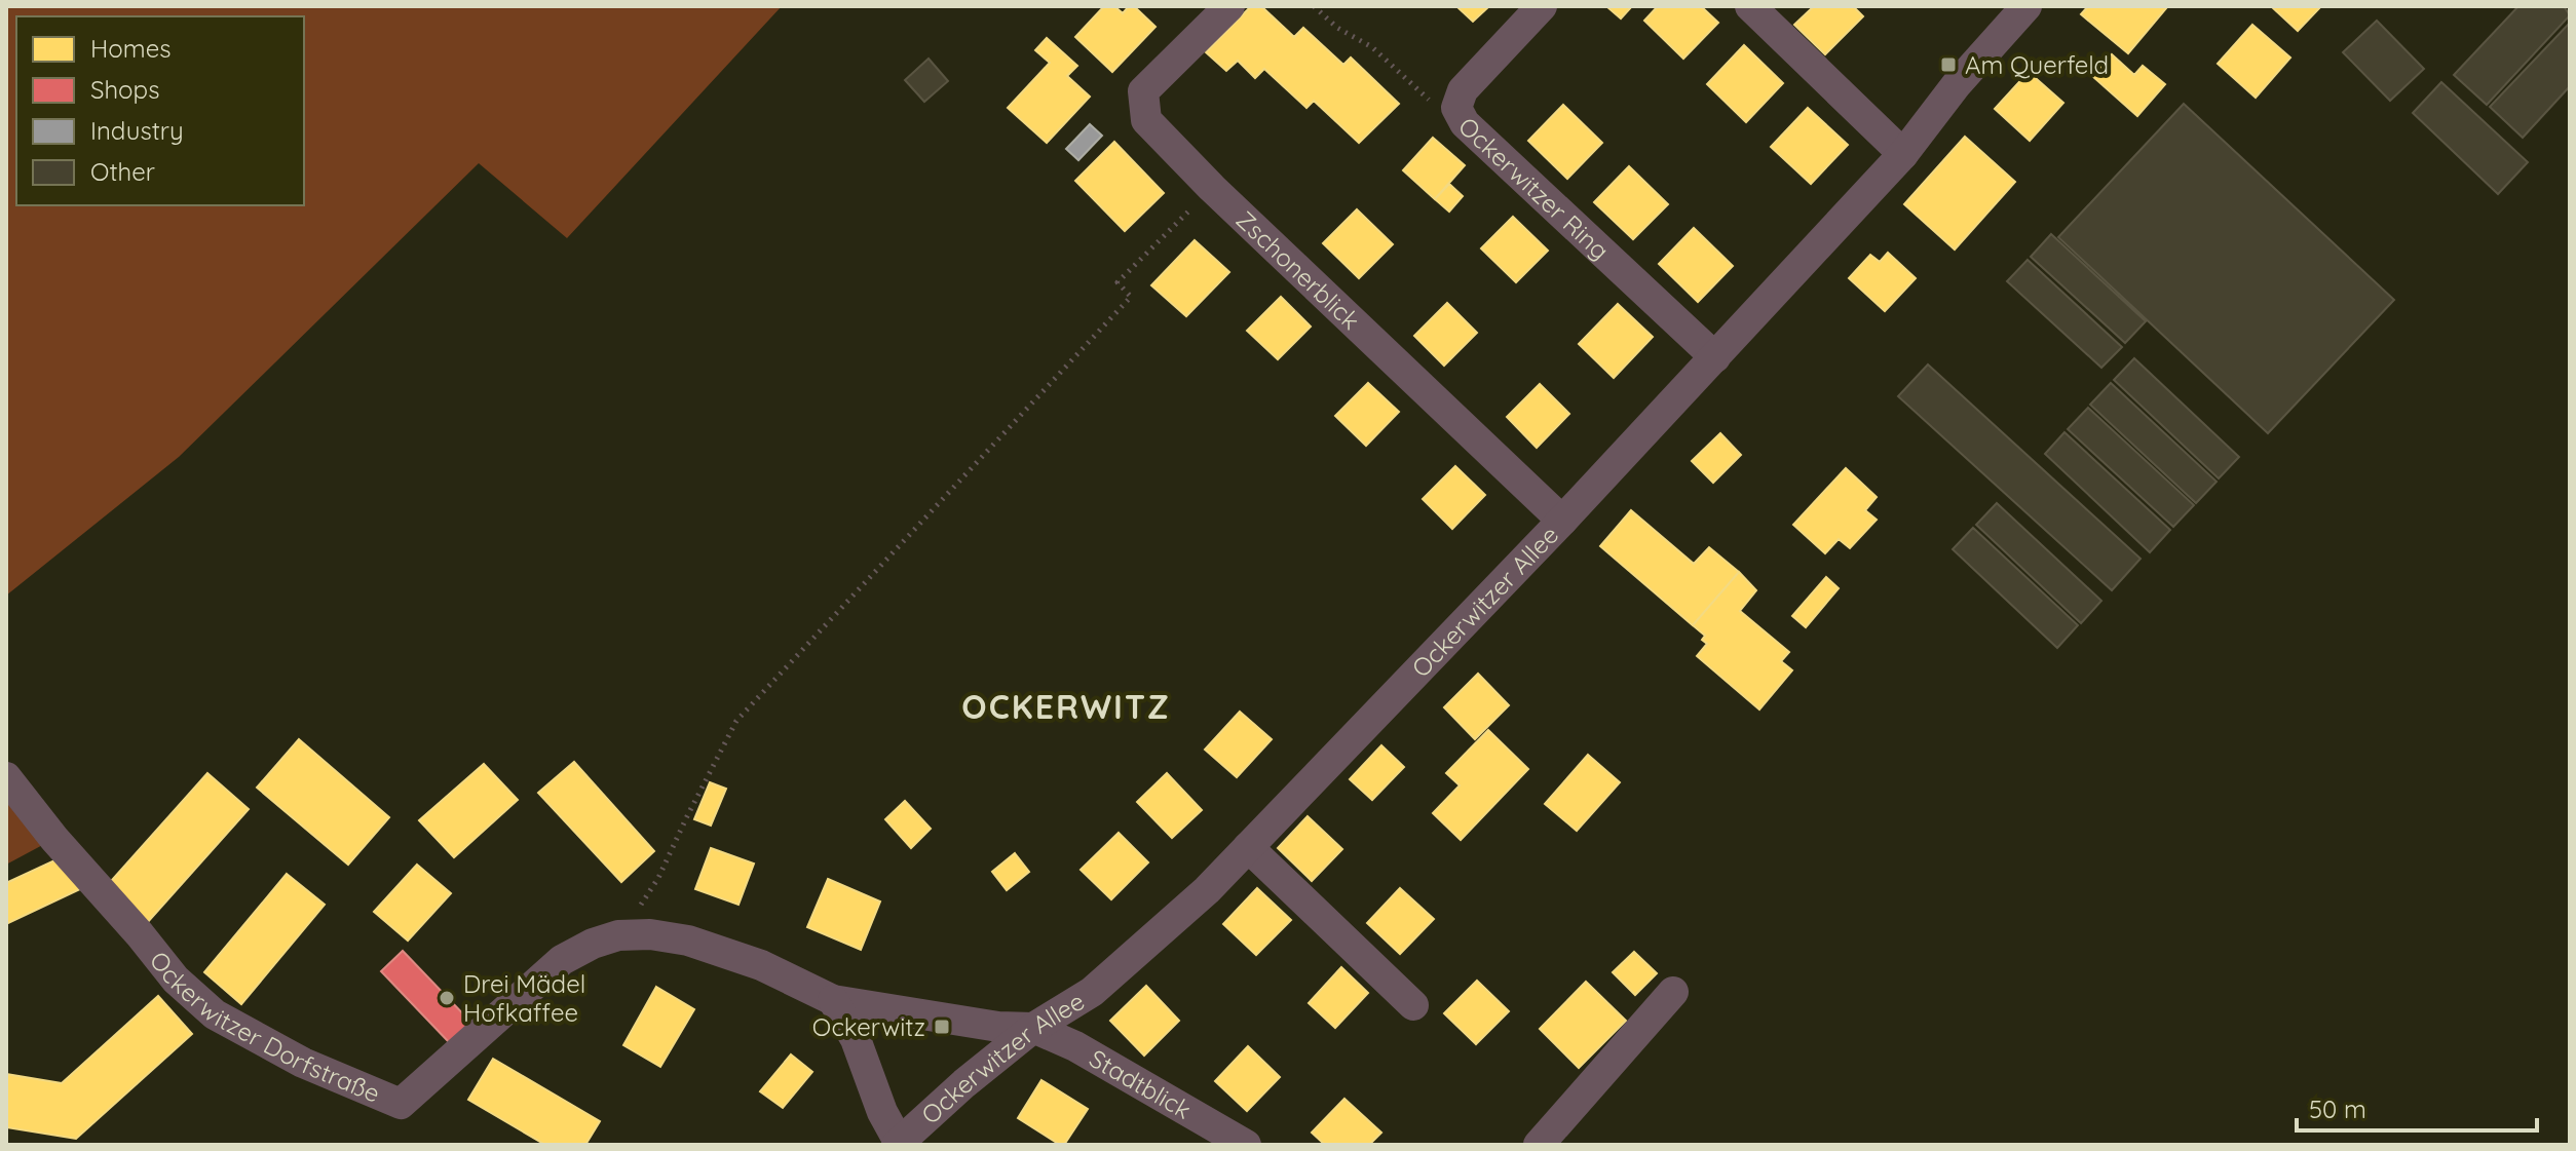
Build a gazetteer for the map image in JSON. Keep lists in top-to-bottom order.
{
  "streets": {
    "street": [
      "Ockerwitzer Ring",
      "Zschonerblick",
      "Ockerwitzer Allee",
      "Ockerwitzer Dorfstraße",
      "Stadtblick"
    ]
  },
  "crossings": [
    ["Ockerwitzer Ring", "Ockerwitzer Allee"],
    ["Zschonerblick", "Ockerwitzer Allee"],
    ["Ockerwitzer Allee", "Ockerwitzer Dorfstraße"],
    ["Ockerwitzer Allee", "Stadtblick"],
    ["Ockerwitzer Dorfstraße", "Stadtblick"]
  ],
  "districts": ["OCKERWITZ"],
  "places": {
    "transit": ["Am Querfeld", "Ockerwitz"],
    "other": ["Drei Mädel Hofkaffee"]
  },
  "legend": [
    "Homes",
    "Shops",
    "Industry",
    "Other"
  ],
  "scale_bar": "50 m"
}
